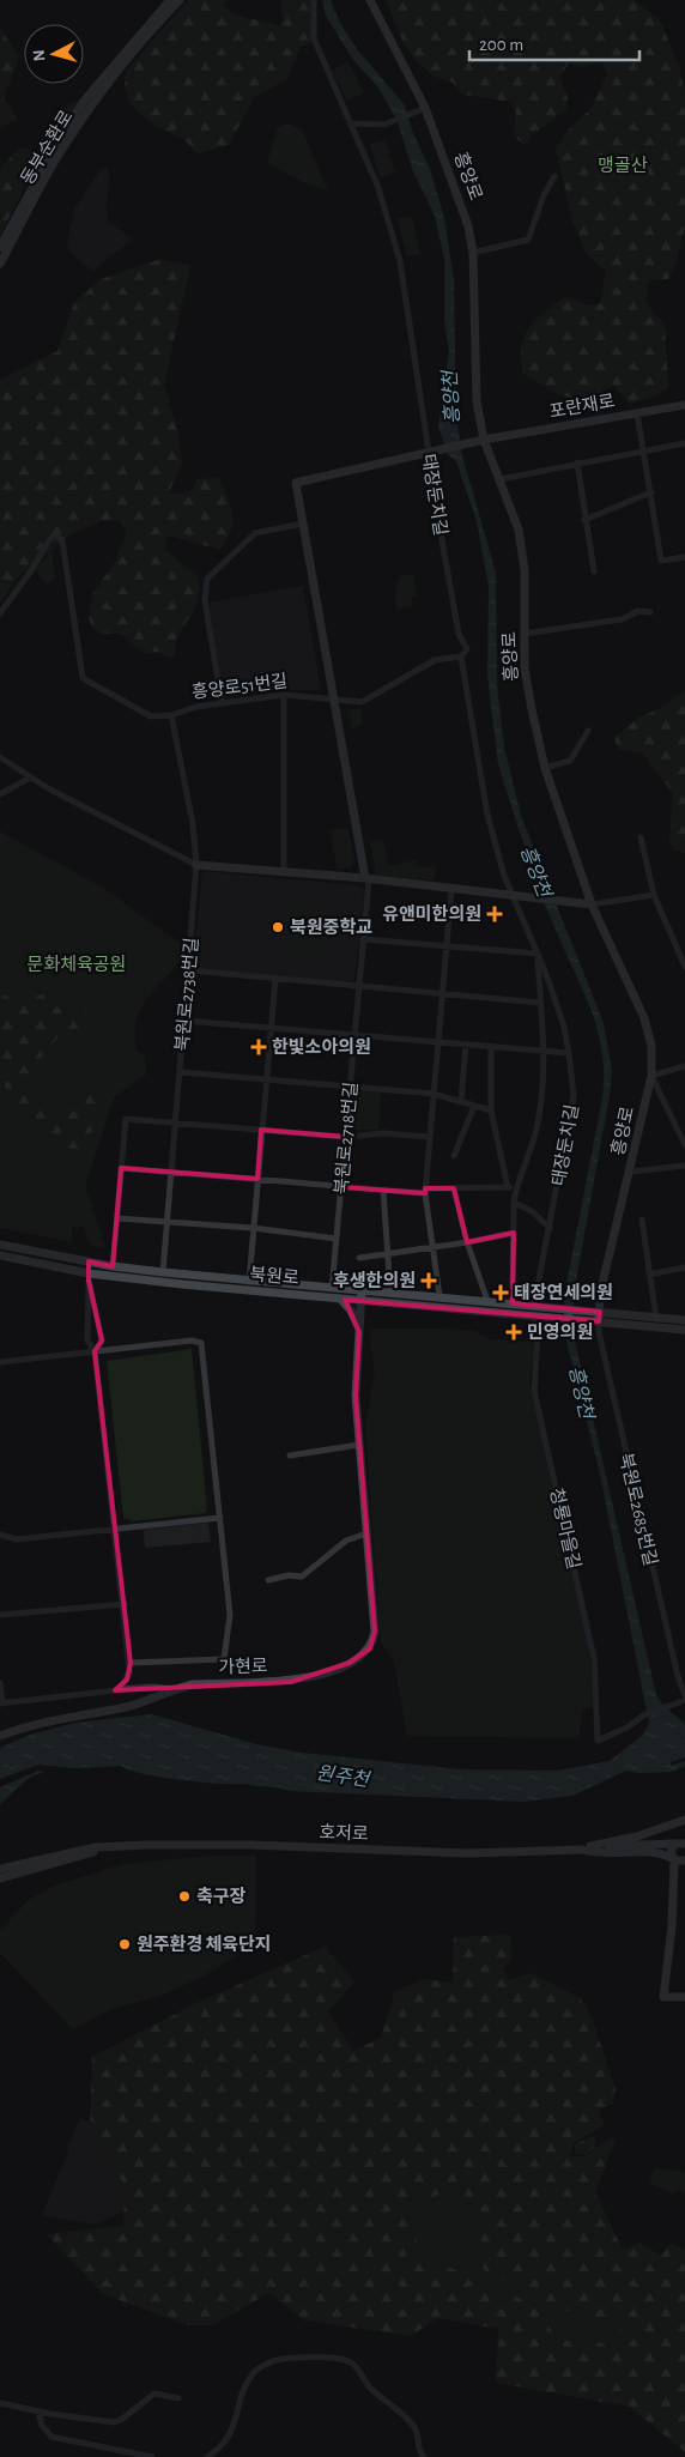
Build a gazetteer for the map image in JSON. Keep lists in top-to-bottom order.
{
  "streets": {
    "street": [
      "동부순환로",
      "흥양로",
      "포란재로",
      "태장둔치길",
      "흥양로51번길",
      "북원로2738번길",
      "북원로2718번길",
      "북원로",
      "북원로2685번길",
      "청룡마을길",
      "가현로",
      "호저로"
    ]
  },
  "crossings": [
    ["흥양로", "포란재로"],
    ["흥양로", "북원로"],
    ["흥양로", "북원로2685번길"],
    ["태장둔치길", "흥양로51번길"],
    ["태장둔치길", "북원로"],
    ["흥양로51번길", "북원로2738번길"],
    ["북원로2738번길", "북원로"],
    ["북원로2718번길", "북원로"],
    ["북원로", "북원로2685번길"],
    ["북원로", "청룡마을길"],
    ["북원로", "가현로"],
    ["북원로2685번길", "청룡마을길"]
  ],
  "water": ["흥양천", "원주천"],
  "parks": ["맹골산", "문화체육공원"],
  "places": {
    "health": [
      "유앤미한의원",
      "한빛소아의원",
      "후생한의원",
      "태장연세의원",
      "민영의원"
    ],
    "other": ["북원중학교", "축구장", "원주환경 체육단지"]
  },
  "scale_bar": "200 m",
  "north": "left"
}
